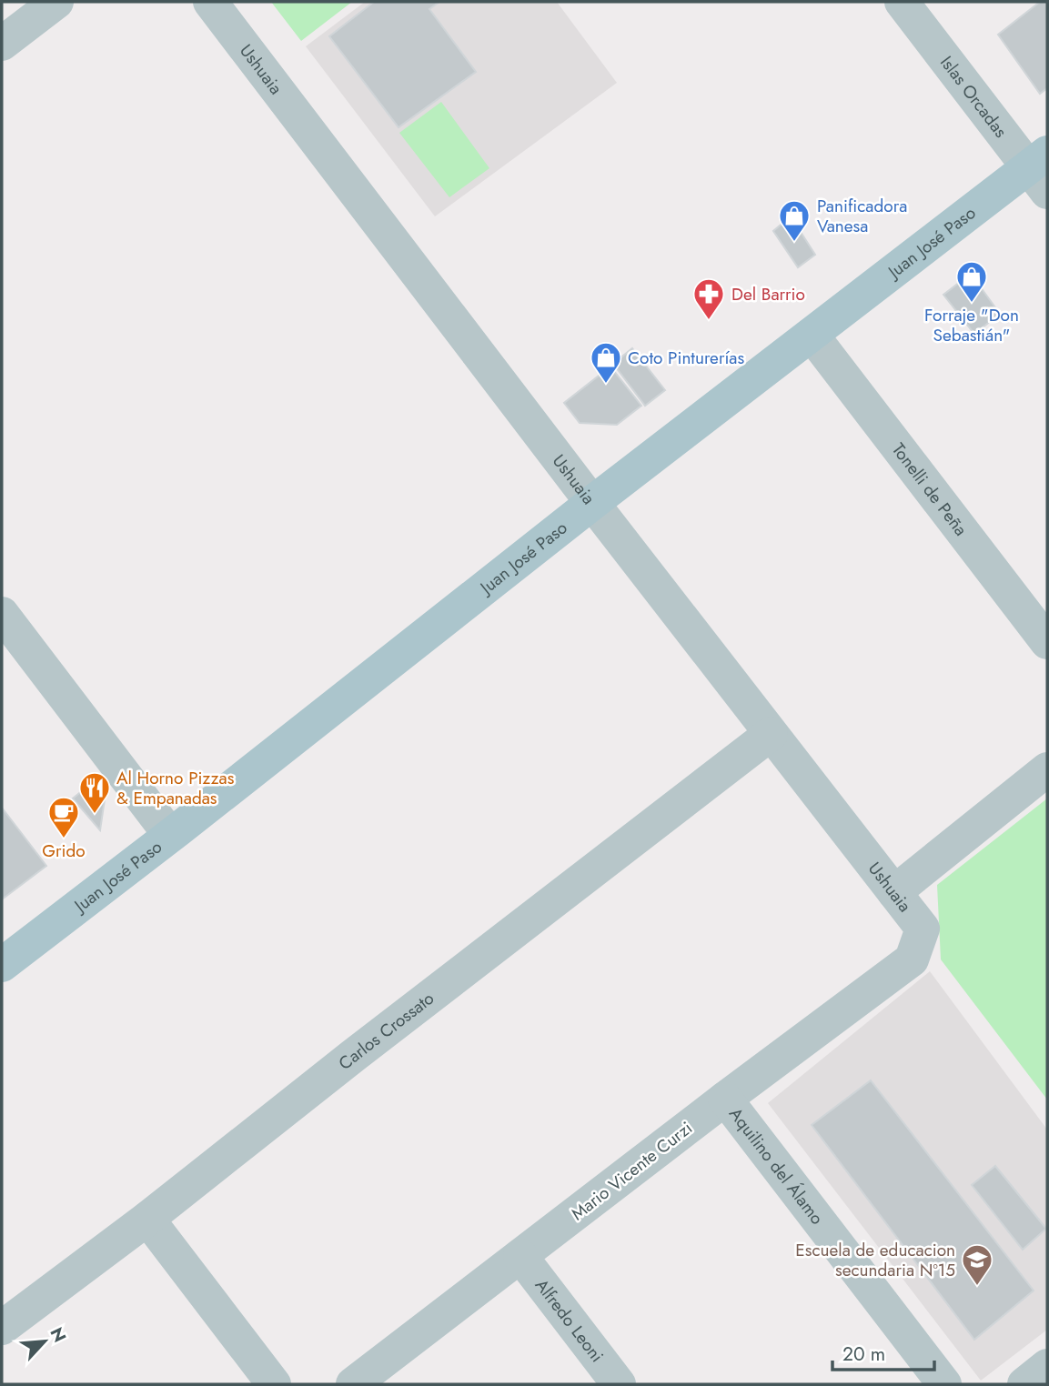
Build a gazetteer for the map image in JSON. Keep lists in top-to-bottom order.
{
  "streets": {
    "main road": ["Juan José Paso"],
    "street": [
      "Ushuaia",
      "Islas Orcadas",
      "Tonelli de Peña",
      "Carlos Crossato",
      "Aquilino del Álamo",
      "Mario Vicente Curzi",
      "Alfredo Leoni"
    ]
  },
  "crossings": [
    ["Ushuaia", "Juan José Paso"],
    ["Ushuaia", "Carlos Crossato"],
    ["Ushuaia", "Mario Vicente Curzi"],
    ["Islas Orcadas", "Juan José Paso"],
    ["Juan José Paso", "Tonelli de Peña"],
    ["Aquilino del Álamo", "Mario Vicente Curzi"],
    ["Mario Vicente Curzi", "Alfredo Leoni"]
  ],
  "places": {
    "shop": ["Panificadora Vanesa", "Forraje \"Don Sebastián\"", "Coto Pinturerías"],
    "pharmacy": ["Del Barrio"],
    "restaurant": ["Al Horno Pizzas & Empanadas"],
    "cafe": ["Grido"],
    "school or university": ["Escuela de educacion secundaria Nº15"]
  },
  "scale_bar": "20 m",
  "north": "top right"
}
